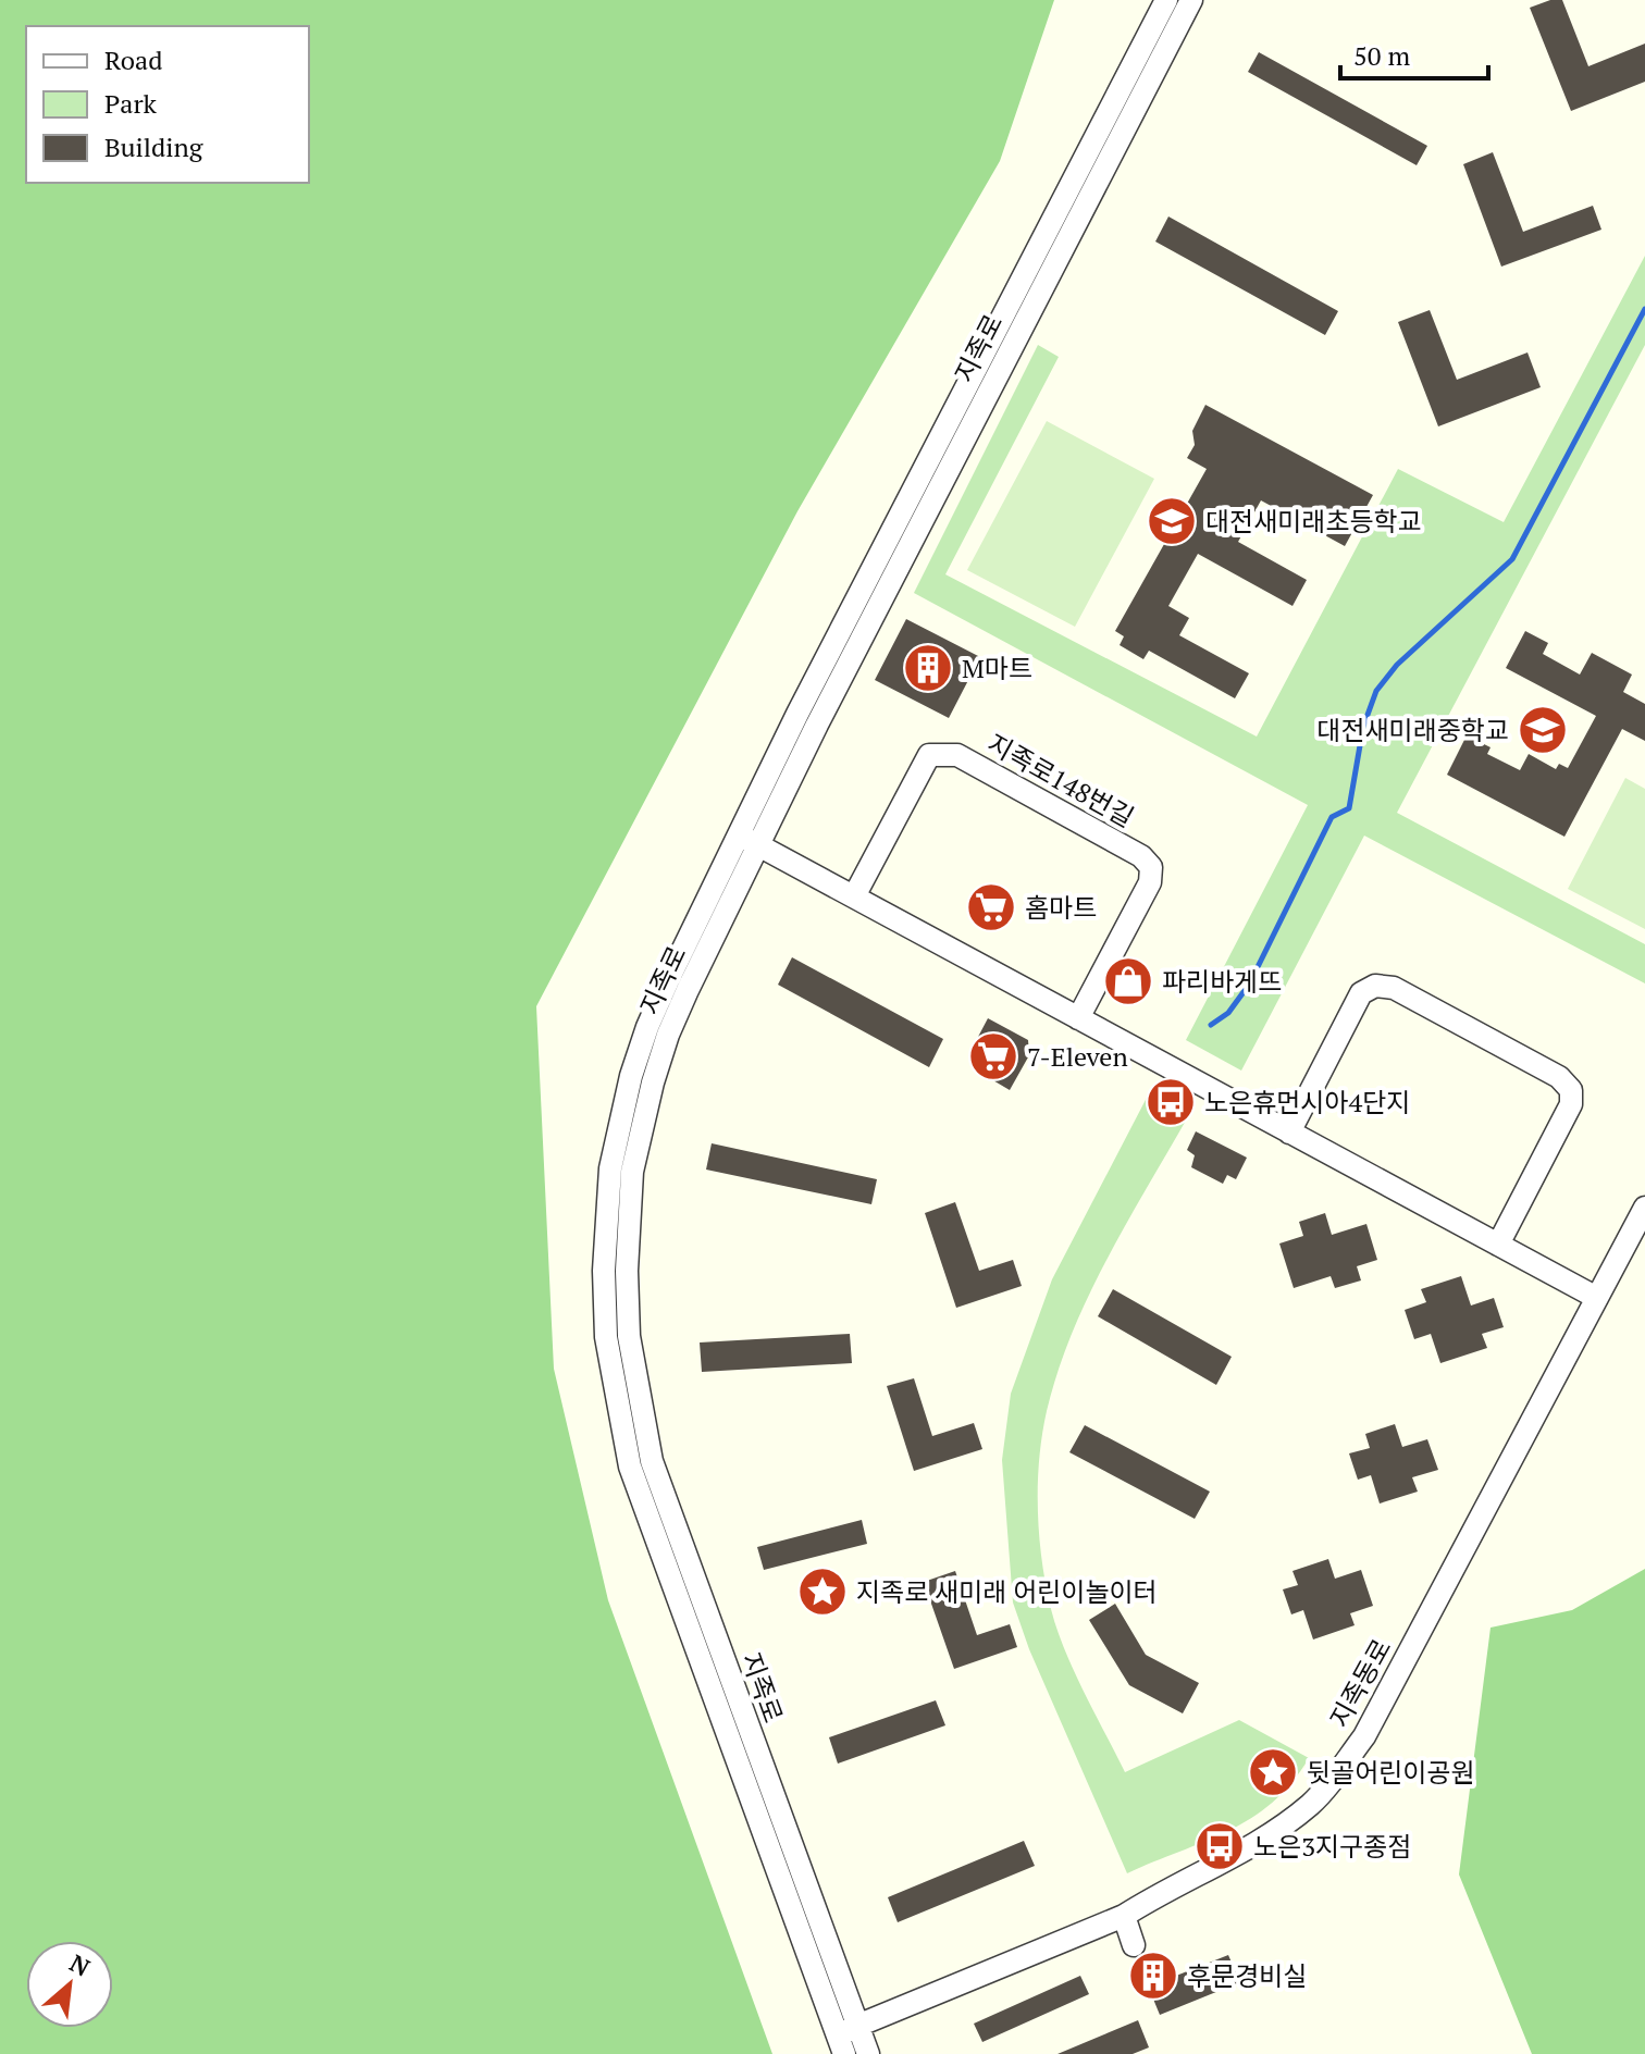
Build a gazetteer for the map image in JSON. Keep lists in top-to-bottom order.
{
  "streets": {
    "street": ["지족로", "지족로148번길", "지족동로"]
  },
  "crossings": [
    ["지족로", "지족동로"]
  ],
  "places": {
    "school or university": ["대전새미래초등학교", "대전새미래중학교"],
    "building": ["M마트", "후문경비실"],
    "supermarket": ["홈마트", "7-Eleven"],
    "shop": ["파리바게뜨"],
    "bus stop": ["노은휴먼시아4단지", "노은3지구종점"],
    "place": ["지족로 새미래 어린이놀이터", "뒷골어린이공원"]
  },
  "legend": ["Road", "Park", "Building"],
  "scale_bar": "50 m",
  "north": "top right"
}
